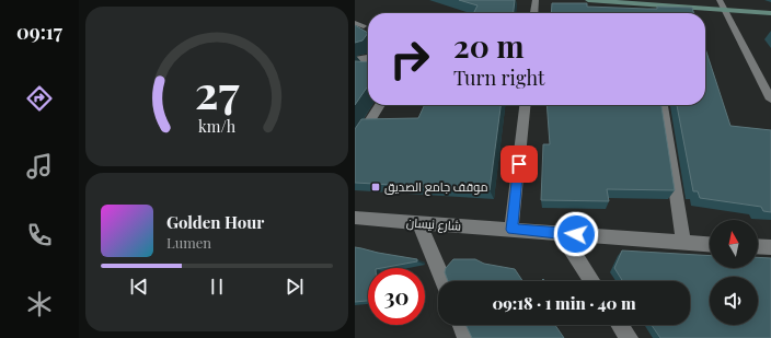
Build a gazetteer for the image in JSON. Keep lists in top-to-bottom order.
{
  "streets": {
    "street": ["شارع نيسان"]
  },
  "places": {
    "transit": ["موقف جامع الصديق"]
  },
  "north": "top",
  "page": {
    "tabs": "09:17",
    "turn": ["20 m", "Turn right"],
    "song": ["Golden Hour", "Lumen"],
    "limit": "30",
    "trip": "09:18 · 1 min · 40 m",
    "gauge": ["27", "km/h"]
  }
}
